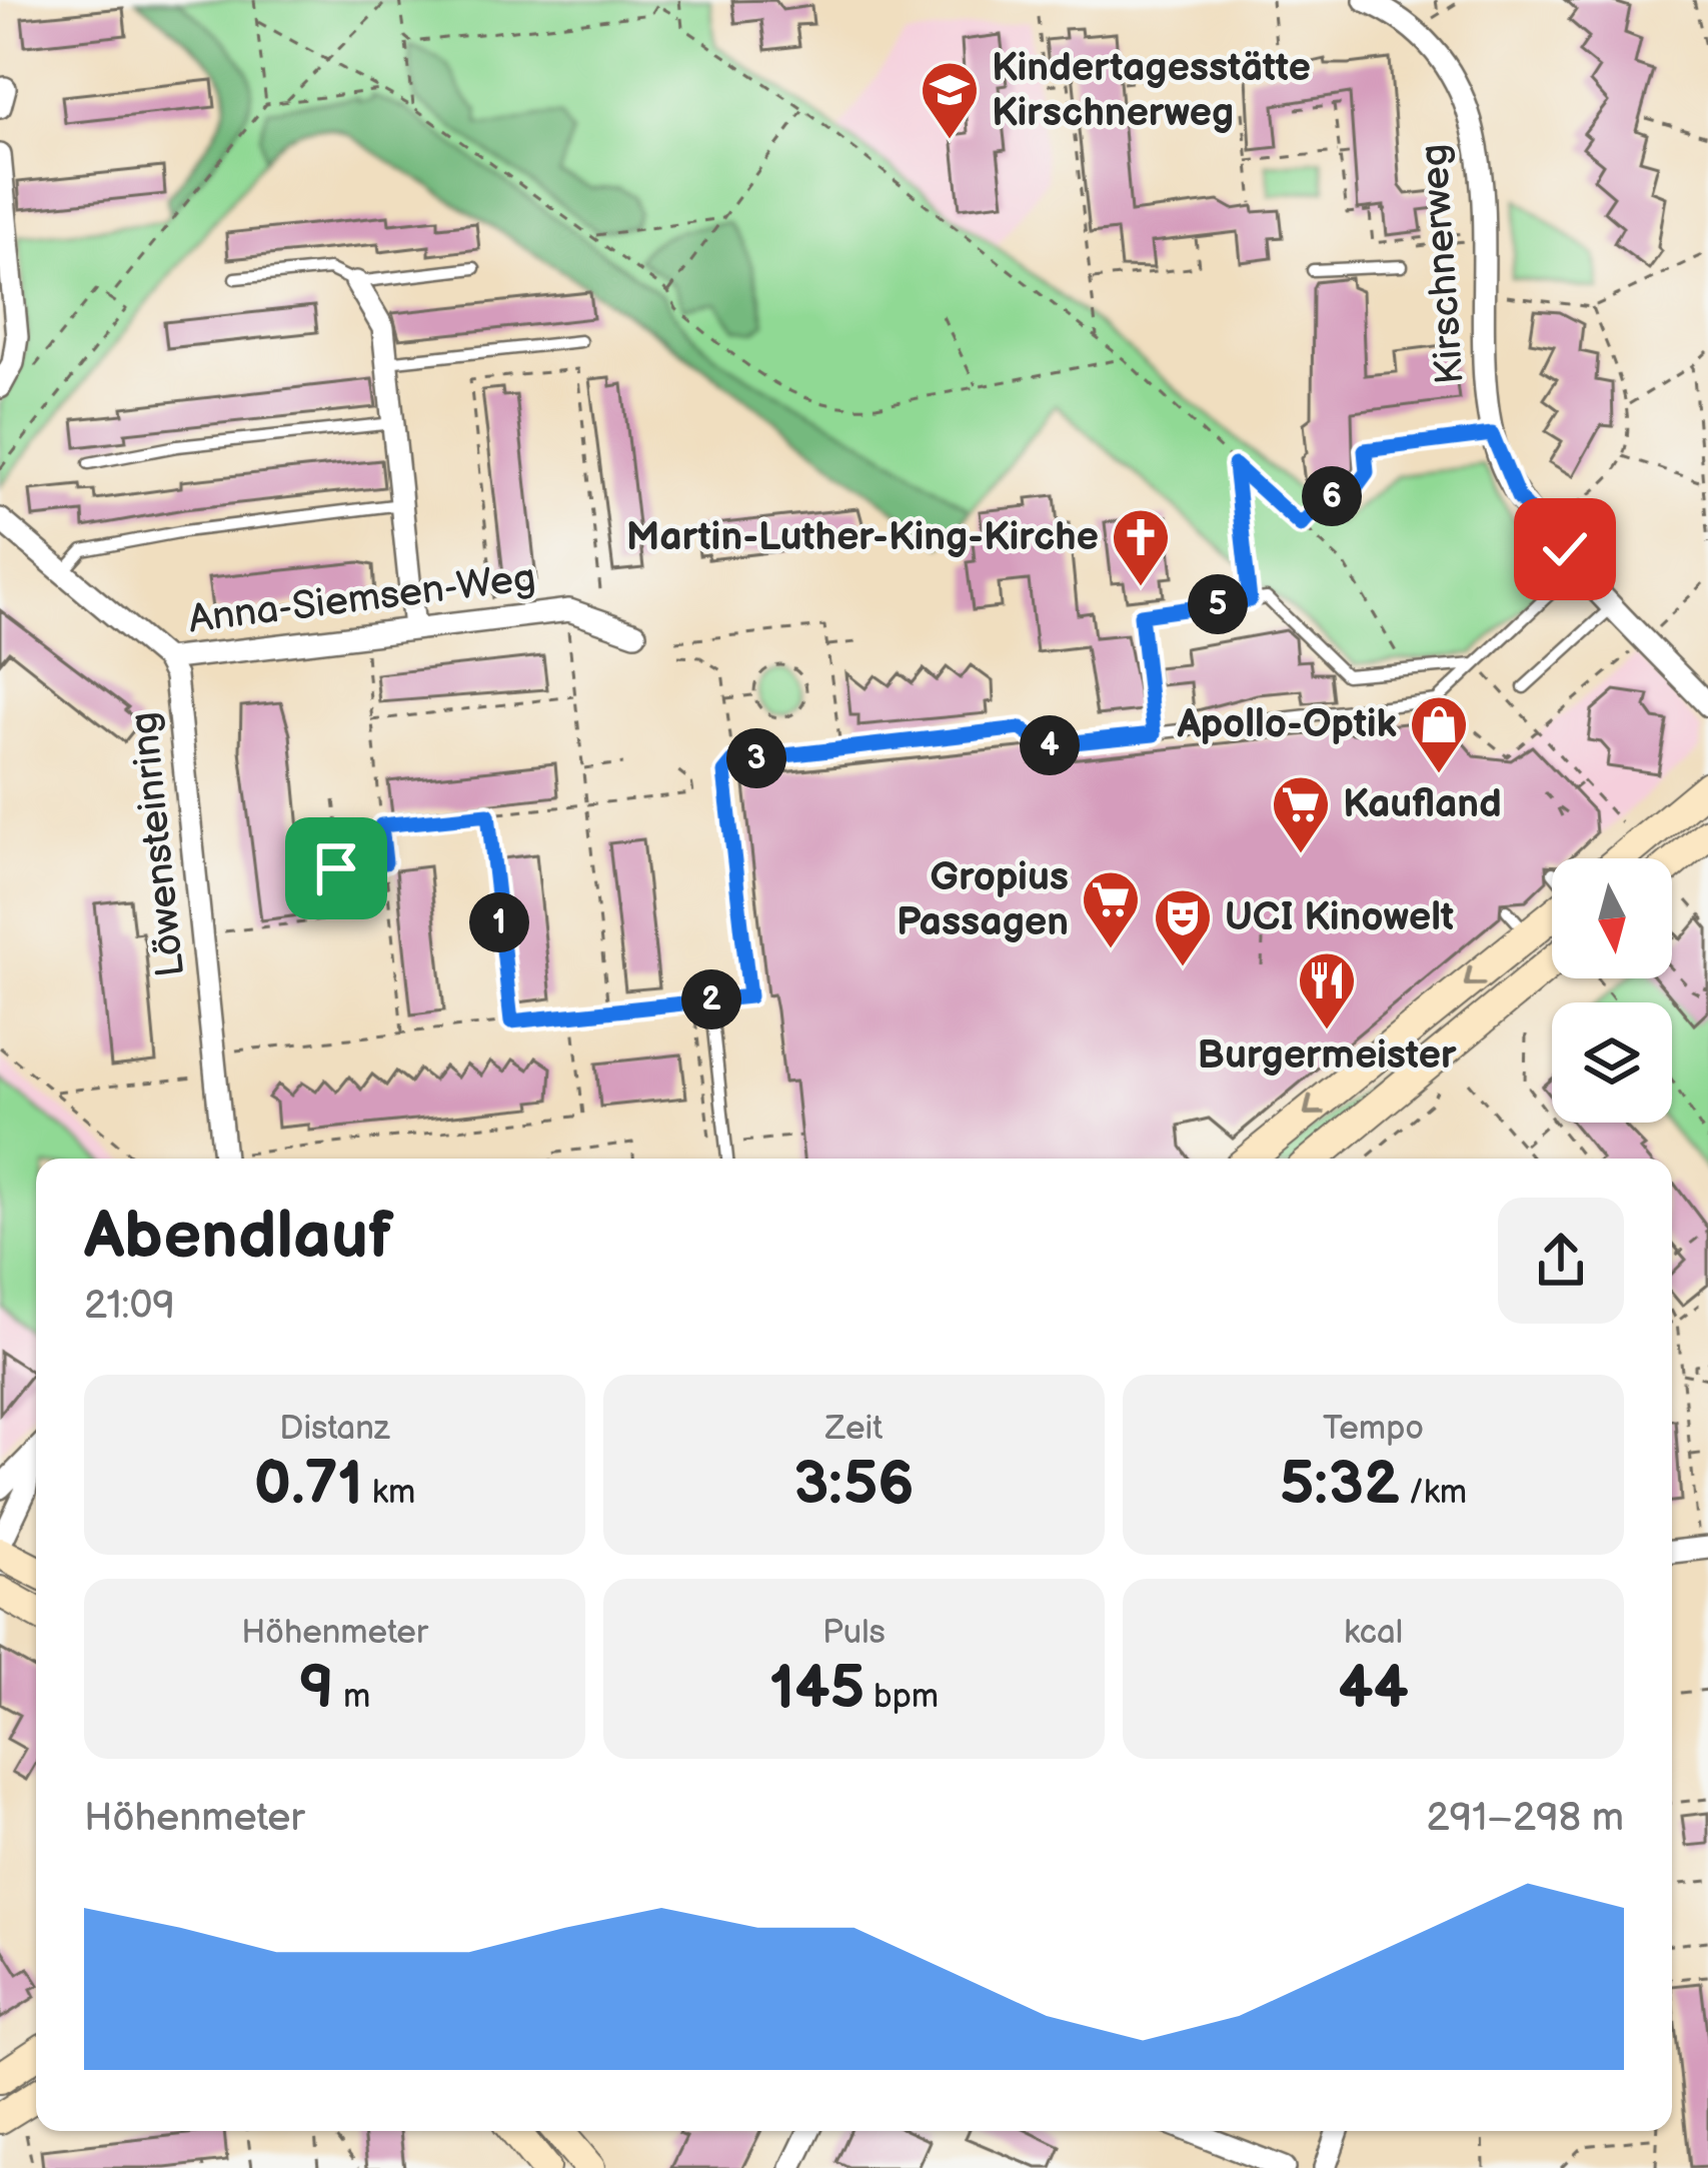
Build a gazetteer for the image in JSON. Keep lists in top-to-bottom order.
{
  "streets": {
    "street": ["Kirschnerweg", "Anna-Siemsen-Weg", "Löwensteinring"]
  },
  "crossings": [
    ["Anna-Siemsen-Weg", "Löwensteinring"]
  ],
  "places": {
    "school or university": ["Kindertagesstätte Kirschnerweg"],
    "church": ["Martin-Luther-King-Kirche"],
    "shop": ["Apollo-Optik"],
    "supermarket": ["Kaufland", "Gropius Passagen"],
    "theatre": ["UCI Kinowelt"],
    "restaurant": ["Burgermeister"]
  },
  "north": "bottom",
  "page": {
    "pins": [
      "6",
      "5",
      "4",
      "3",
      "1",
      "2"
    ],
    "heading": ["Abendlauf", "21:09"],
    "stats": [
      ["Distanz", "0.71 km"],
      ["Zeit", "3:56"],
      ["Tempo", "5:32 /km"],
      ["Höhenmeter", "9 m"],
      ["Puls", "145 bpm"],
      ["kcal", "44"]
    ],
    "chart": ["Höhenmeter", "291–298 m"]
  }
}
